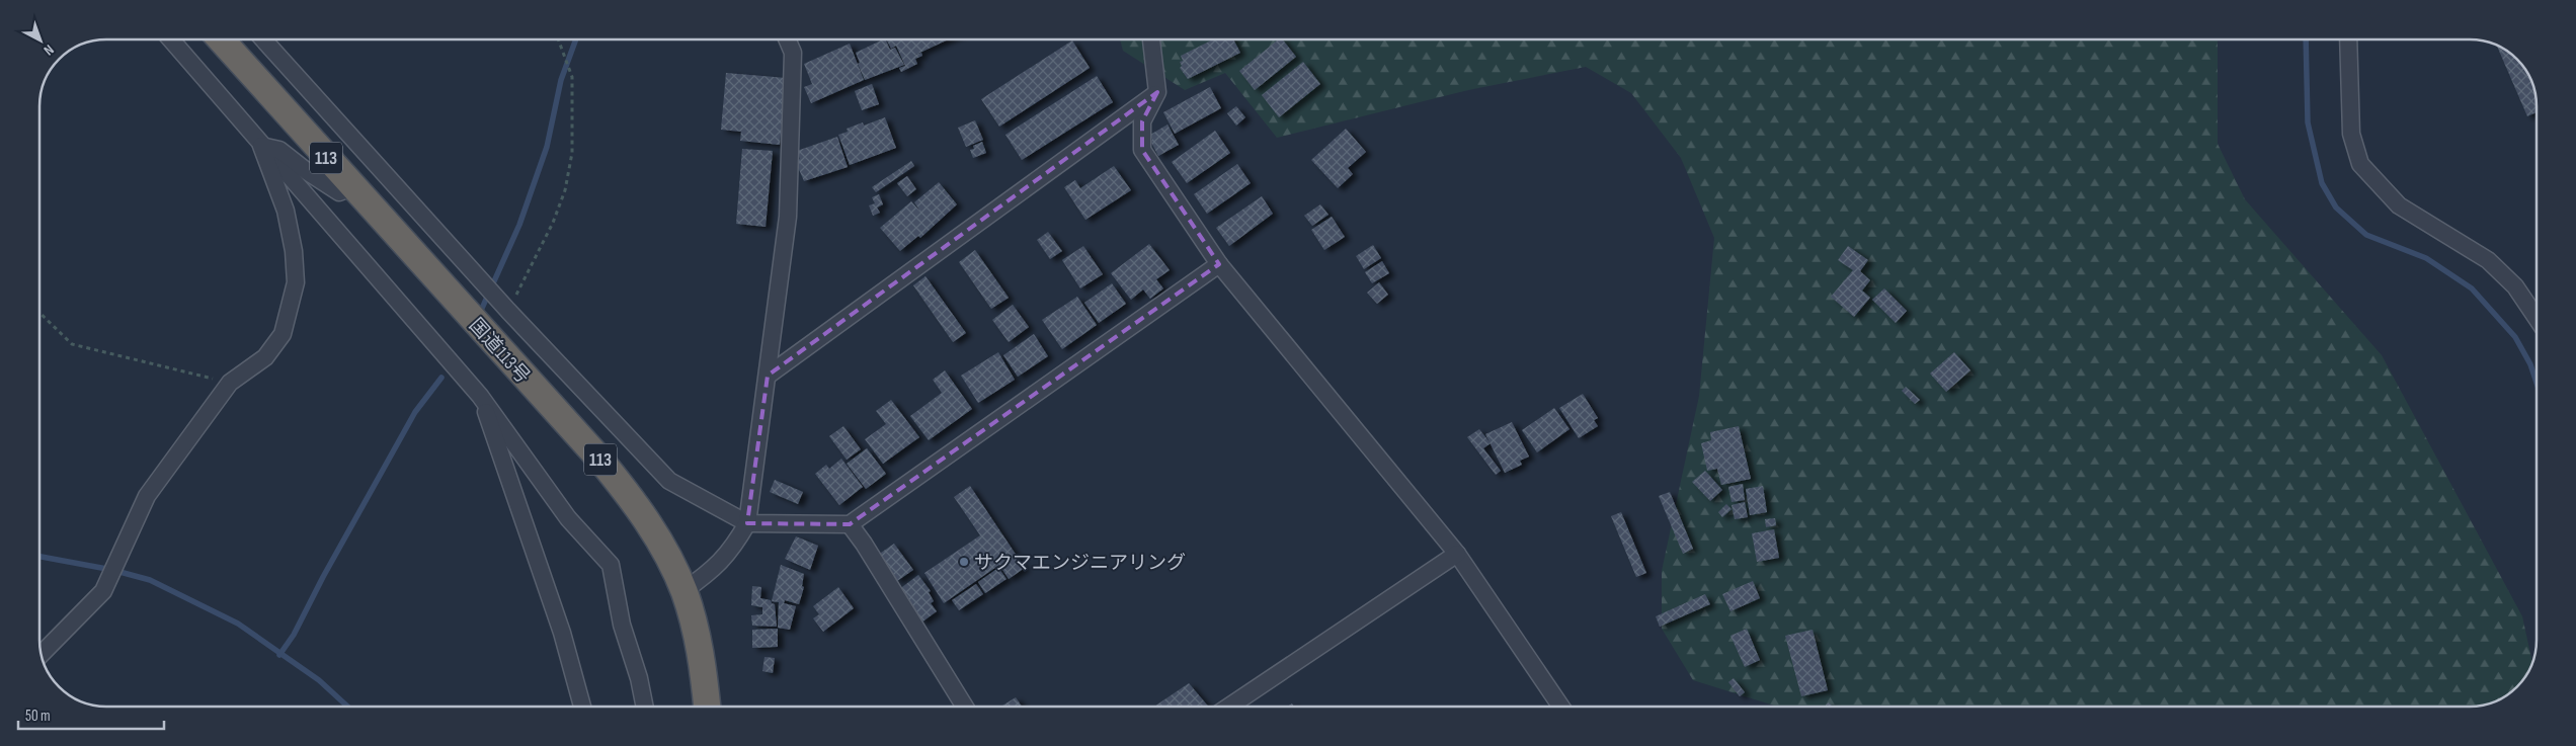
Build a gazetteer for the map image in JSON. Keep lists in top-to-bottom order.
{
  "streets": {
    "highway": ["113", "国道113号"]
  },
  "places": ["サクマエンジニアリング"],
  "scale_bar": "50 m",
  "north": "bottom right"
}
